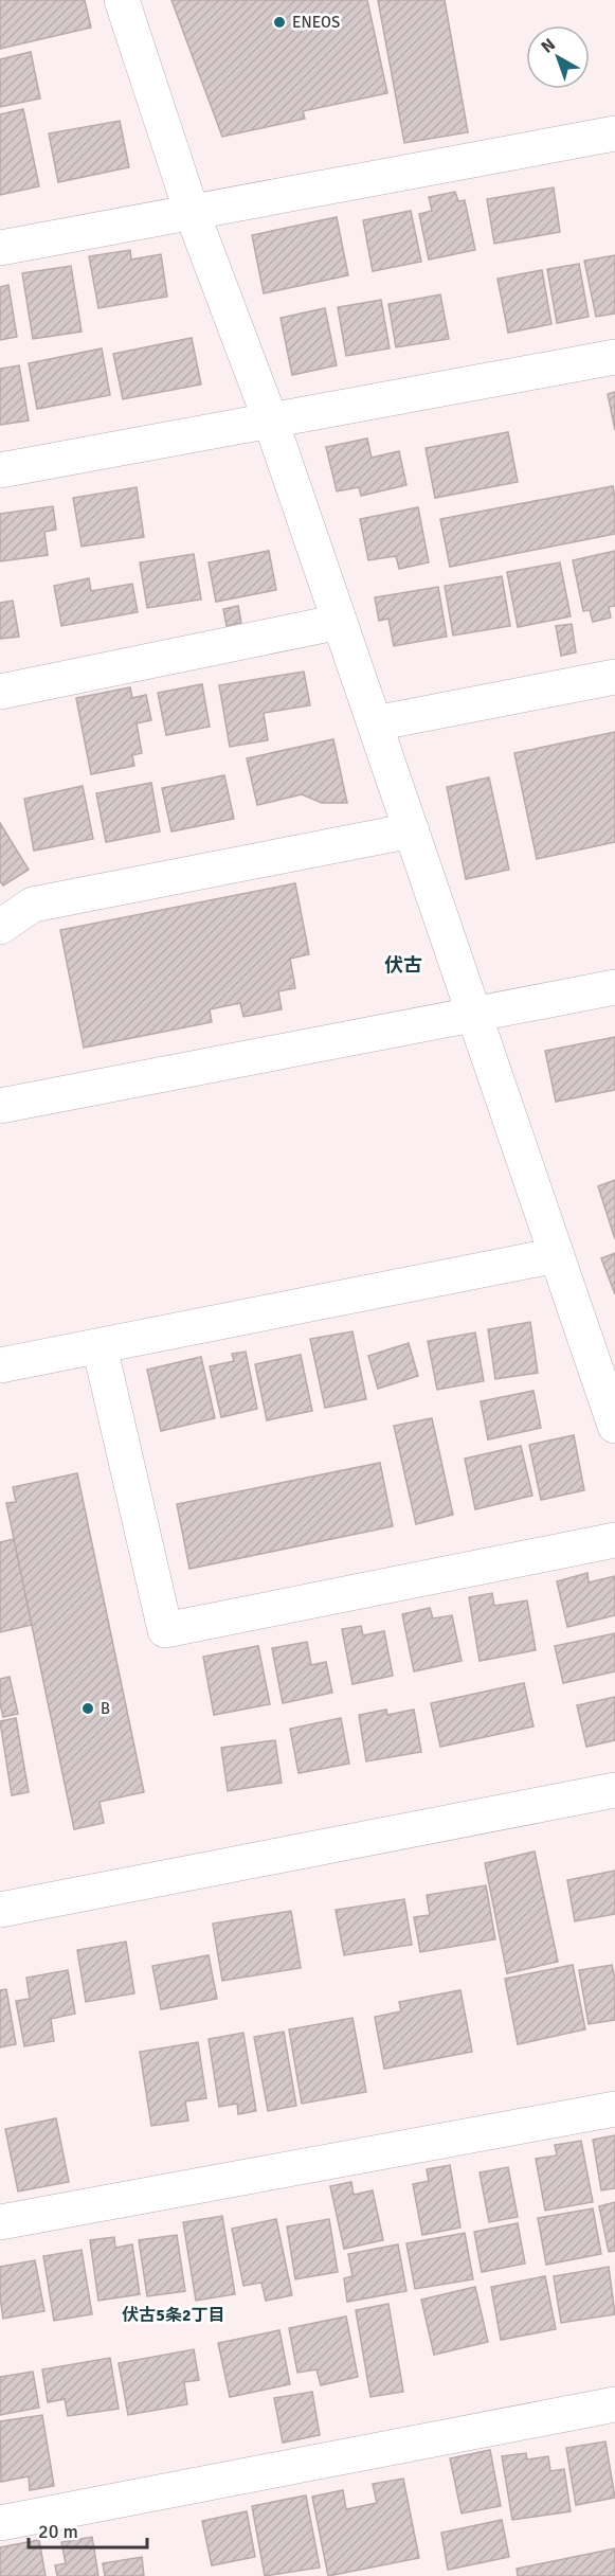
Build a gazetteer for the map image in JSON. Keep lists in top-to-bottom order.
{
  "districts": ["伏古", "伏古5条2丁目"],
  "places": ["ENEOS", "B"],
  "scale_bar": "20 m",
  "north": "top left"
}
